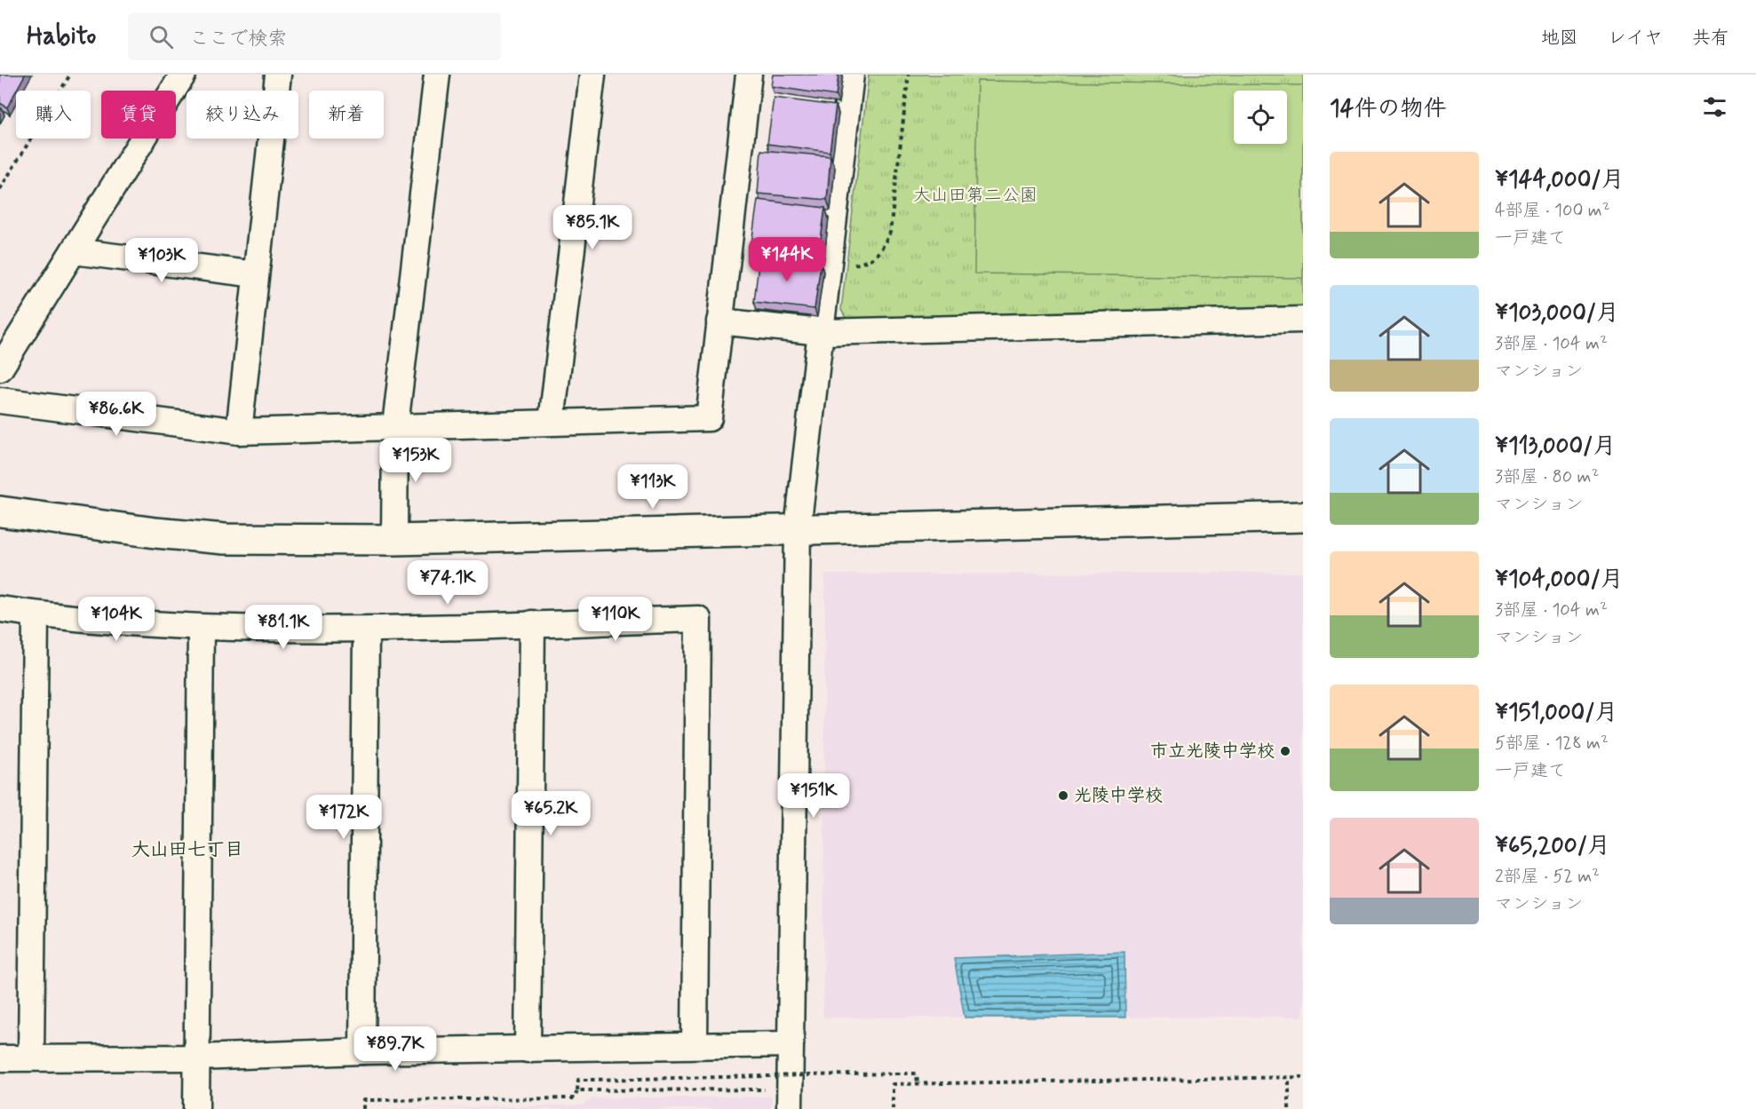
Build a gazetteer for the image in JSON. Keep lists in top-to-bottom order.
{
  "districts": ["大山田七丁目"],
  "parks": ["大山田第二公園"],
  "places": ["市立光陵中学校", "光陵中学校"],
  "page": {
    "header": "Habito",
    "search": "ここで検索",
    "nav": ["地図", "レイヤ", "共有"],
    "heading": "14件の物件",
    "chip": [
      "購入",
      "賃貸",
      "絞り込み",
      "新着"
    ],
    "list": [
      {
        "name": "¥144,000/月",
        "note": "4部屋 · 100 m² · 一戸建て"
      },
      {
        "name": "¥103,000/月",
        "note": "3部屋 · 104 m² · マンション"
      },
      {
        "name": "¥113,000/月",
        "note": "3部屋 · 80 m² · マンション"
      },
      {
        "name": "¥104,000/月",
        "note": "3部屋 · 104 m² · マンション"
      },
      {
        "name": "¥151,000/月",
        "note": "5部屋 · 128 m² · 一戸建て"
      },
      {
        "name": "¥65,200/月",
        "note": "2部屋 · 52 m² · マンション"
      }
    ],
    "price": [
      "¥85.1K",
      "¥144K",
      "¥103K",
      "¥86.6K",
      "¥153K",
      "¥113K",
      "¥74.1K",
      "¥104K",
      "¥110K",
      "¥81.1K",
      "¥151K",
      "¥65.2K",
      "¥172K",
      "¥89.7K"
    ]
  }
}
